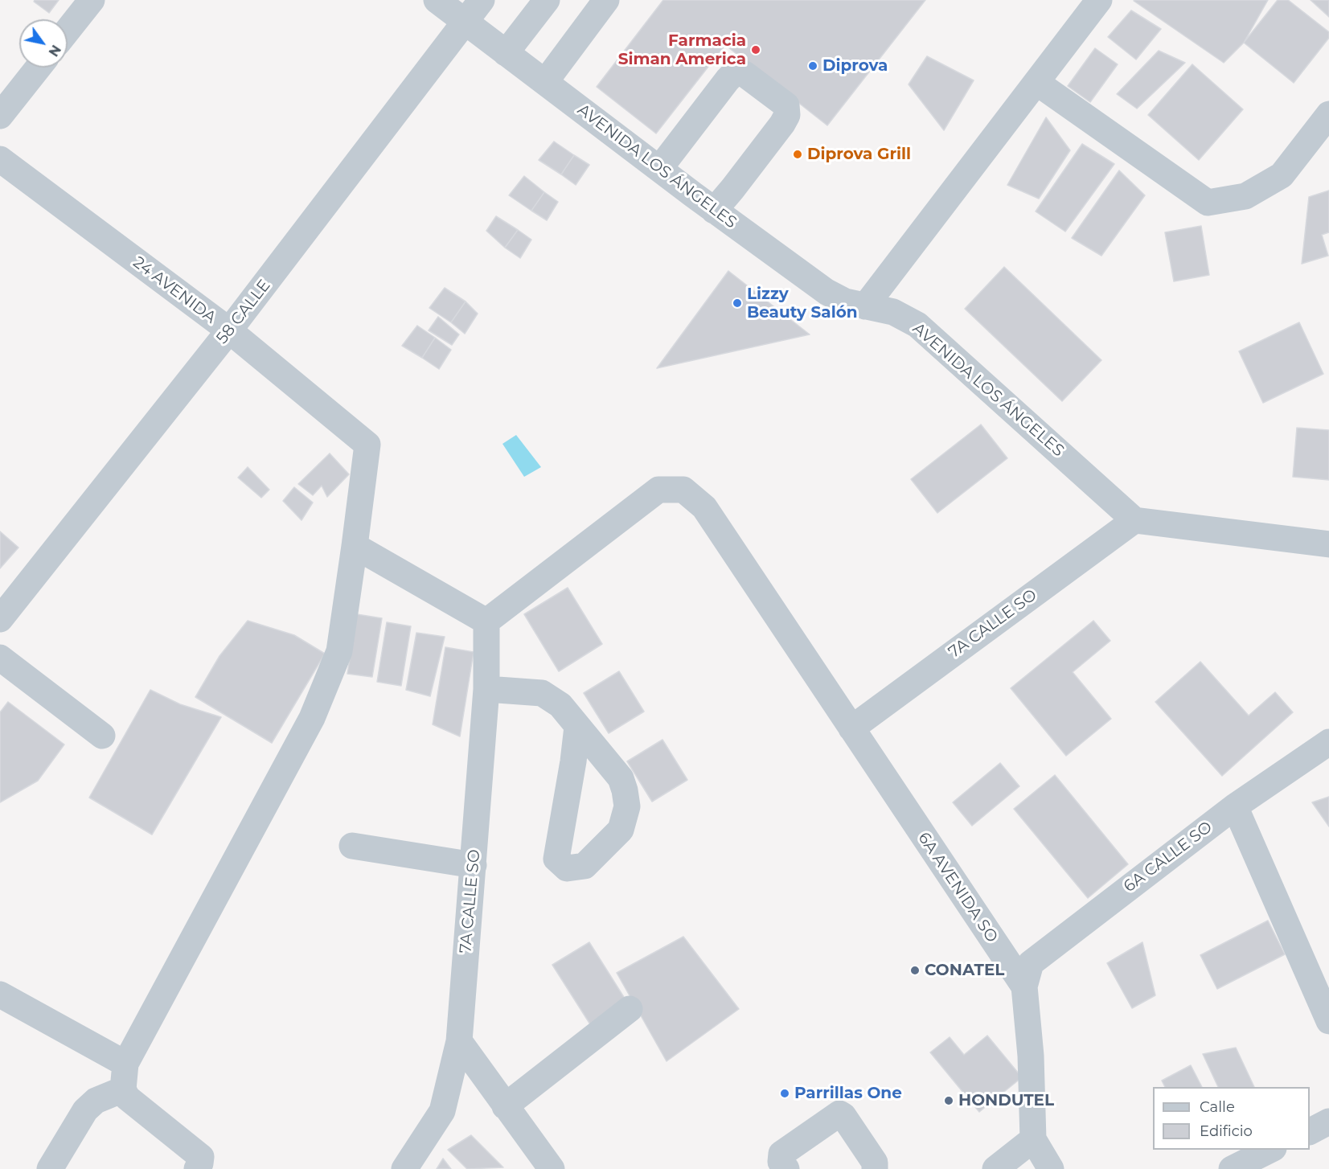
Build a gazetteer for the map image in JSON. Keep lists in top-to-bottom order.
{
  "streets": {
    "street": [
      "AVENIDA LOS ÁNGELES",
      "24 AVENIDA",
      "58 CALLE",
      "7A CALLE SO",
      "6A CALLE SO",
      "6A AVENIDA SO"
    ]
  },
  "crossings": [
    ["AVENIDA LOS ÁNGELES", "58 CALLE"],
    ["AVENIDA LOS ÁNGELES", "7A CALLE SO"],
    ["24 AVENIDA", "58 CALLE"],
    ["7A CALLE SO", "6A AVENIDA SO"],
    ["6A CALLE SO", "6A AVENIDA SO"]
  ],
  "places": [
    "Farmacia Siman America",
    "Diprova",
    "Diprova Grill",
    "Lizzy Beauty Salón",
    "CONATEL",
    "Parrillas One",
    "HONDUTEL"
  ],
  "legend": ["Calle", "Edificio"],
  "north": "bottom right"
}
